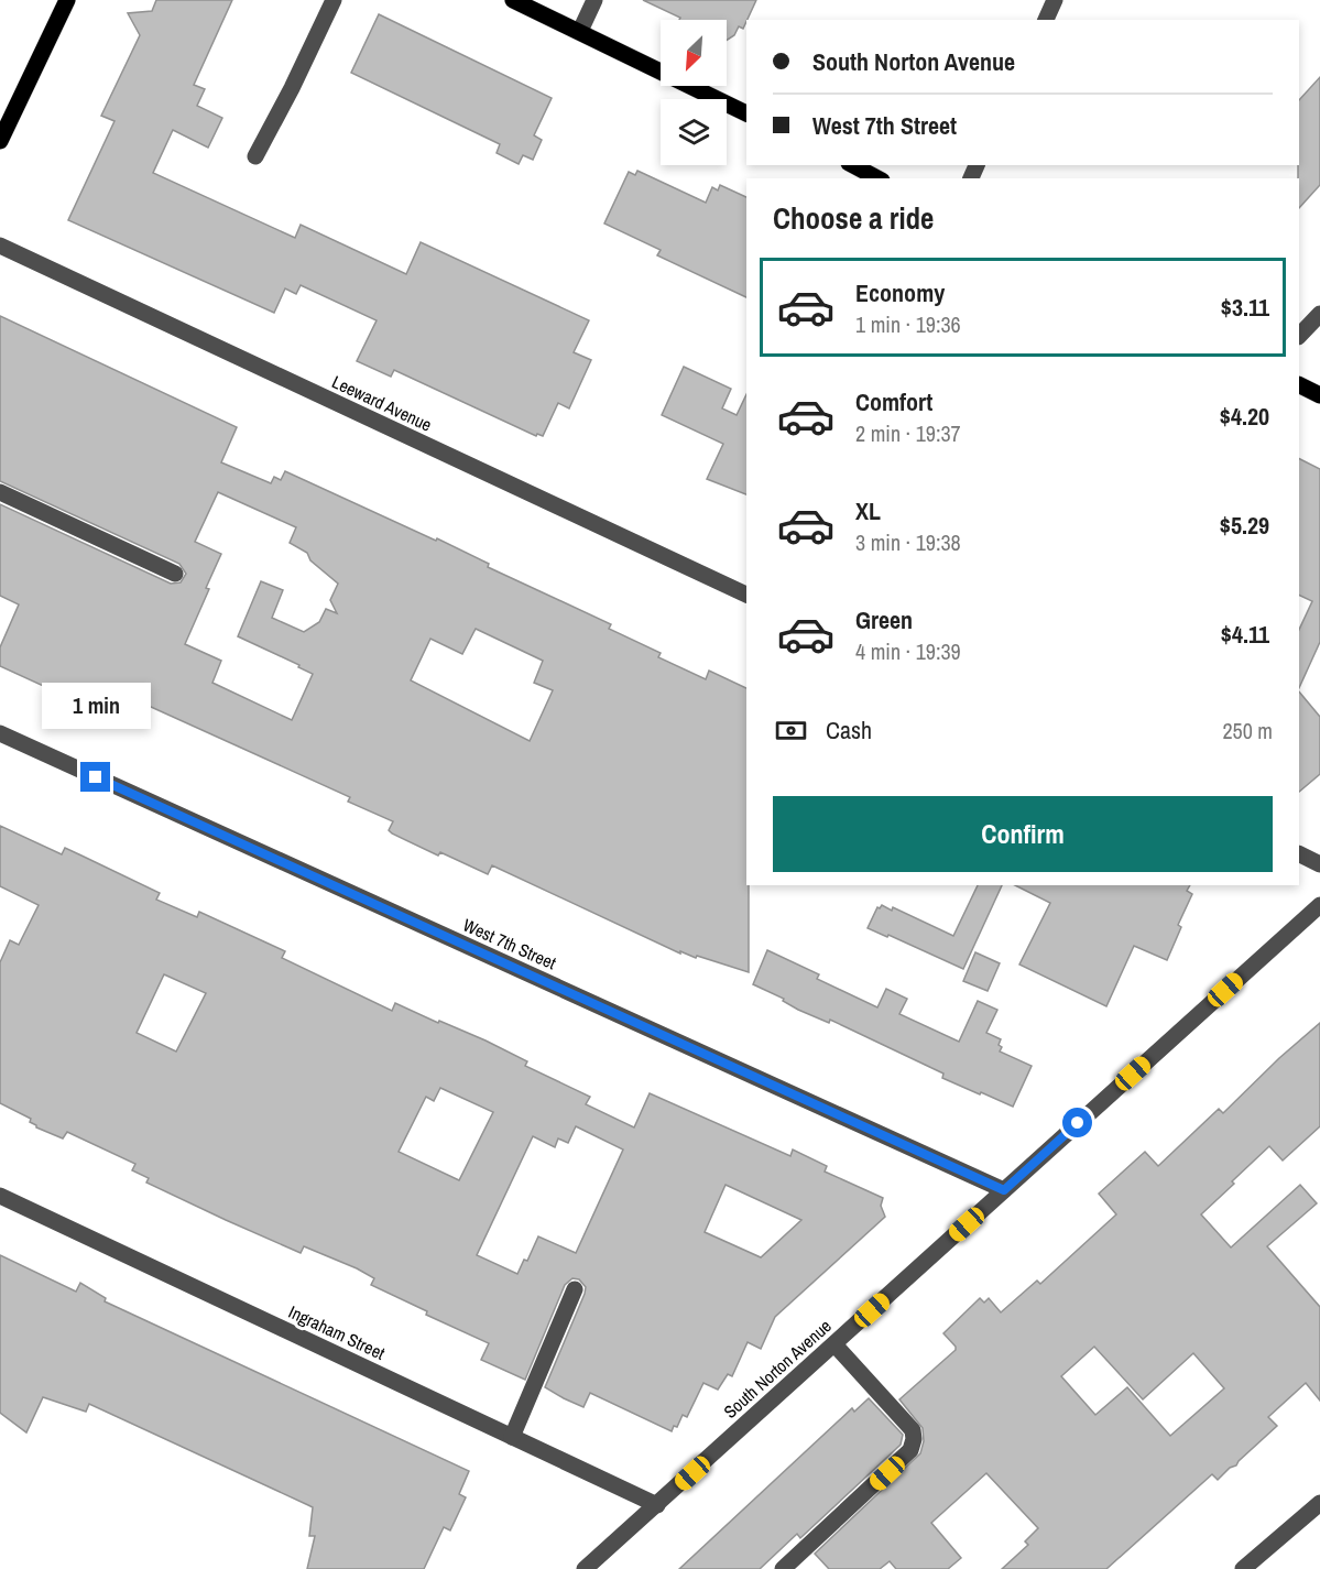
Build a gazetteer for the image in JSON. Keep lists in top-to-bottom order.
{
  "streets": {
    "street": [
      "Leeward Avenue",
      "West 7th Street",
      "Ingraham Street",
      "South Norton Avenue"
    ]
  },
  "crossings": [
    ["West 7th Street", "South Norton Avenue"],
    ["Ingraham Street", "South Norton Avenue"]
  ],
  "north": "bottom left",
  "page": {
    "banner": ["South Norton Avenue", "West 7th Street"],
    "heading": "Choose a ride",
    "list": [
      {
        "name": "Economy",
        "note": "1 min · 19:36",
        "value": "$3.11"
      },
      {
        "name": "Comfort",
        "note": "2 min · 19:37",
        "value": "$4.20"
      },
      {
        "name": "XL",
        "note": "3 min · 19:38",
        "value": "$5.29"
      },
      {
        "name": "Green",
        "note": "4 min · 19:39",
        "value": "$4.11"
      }
    ],
    "bubble": "1 min",
    "pay": ["Cash", "250 m"],
    "buttons": "Confirm"
  }
}
